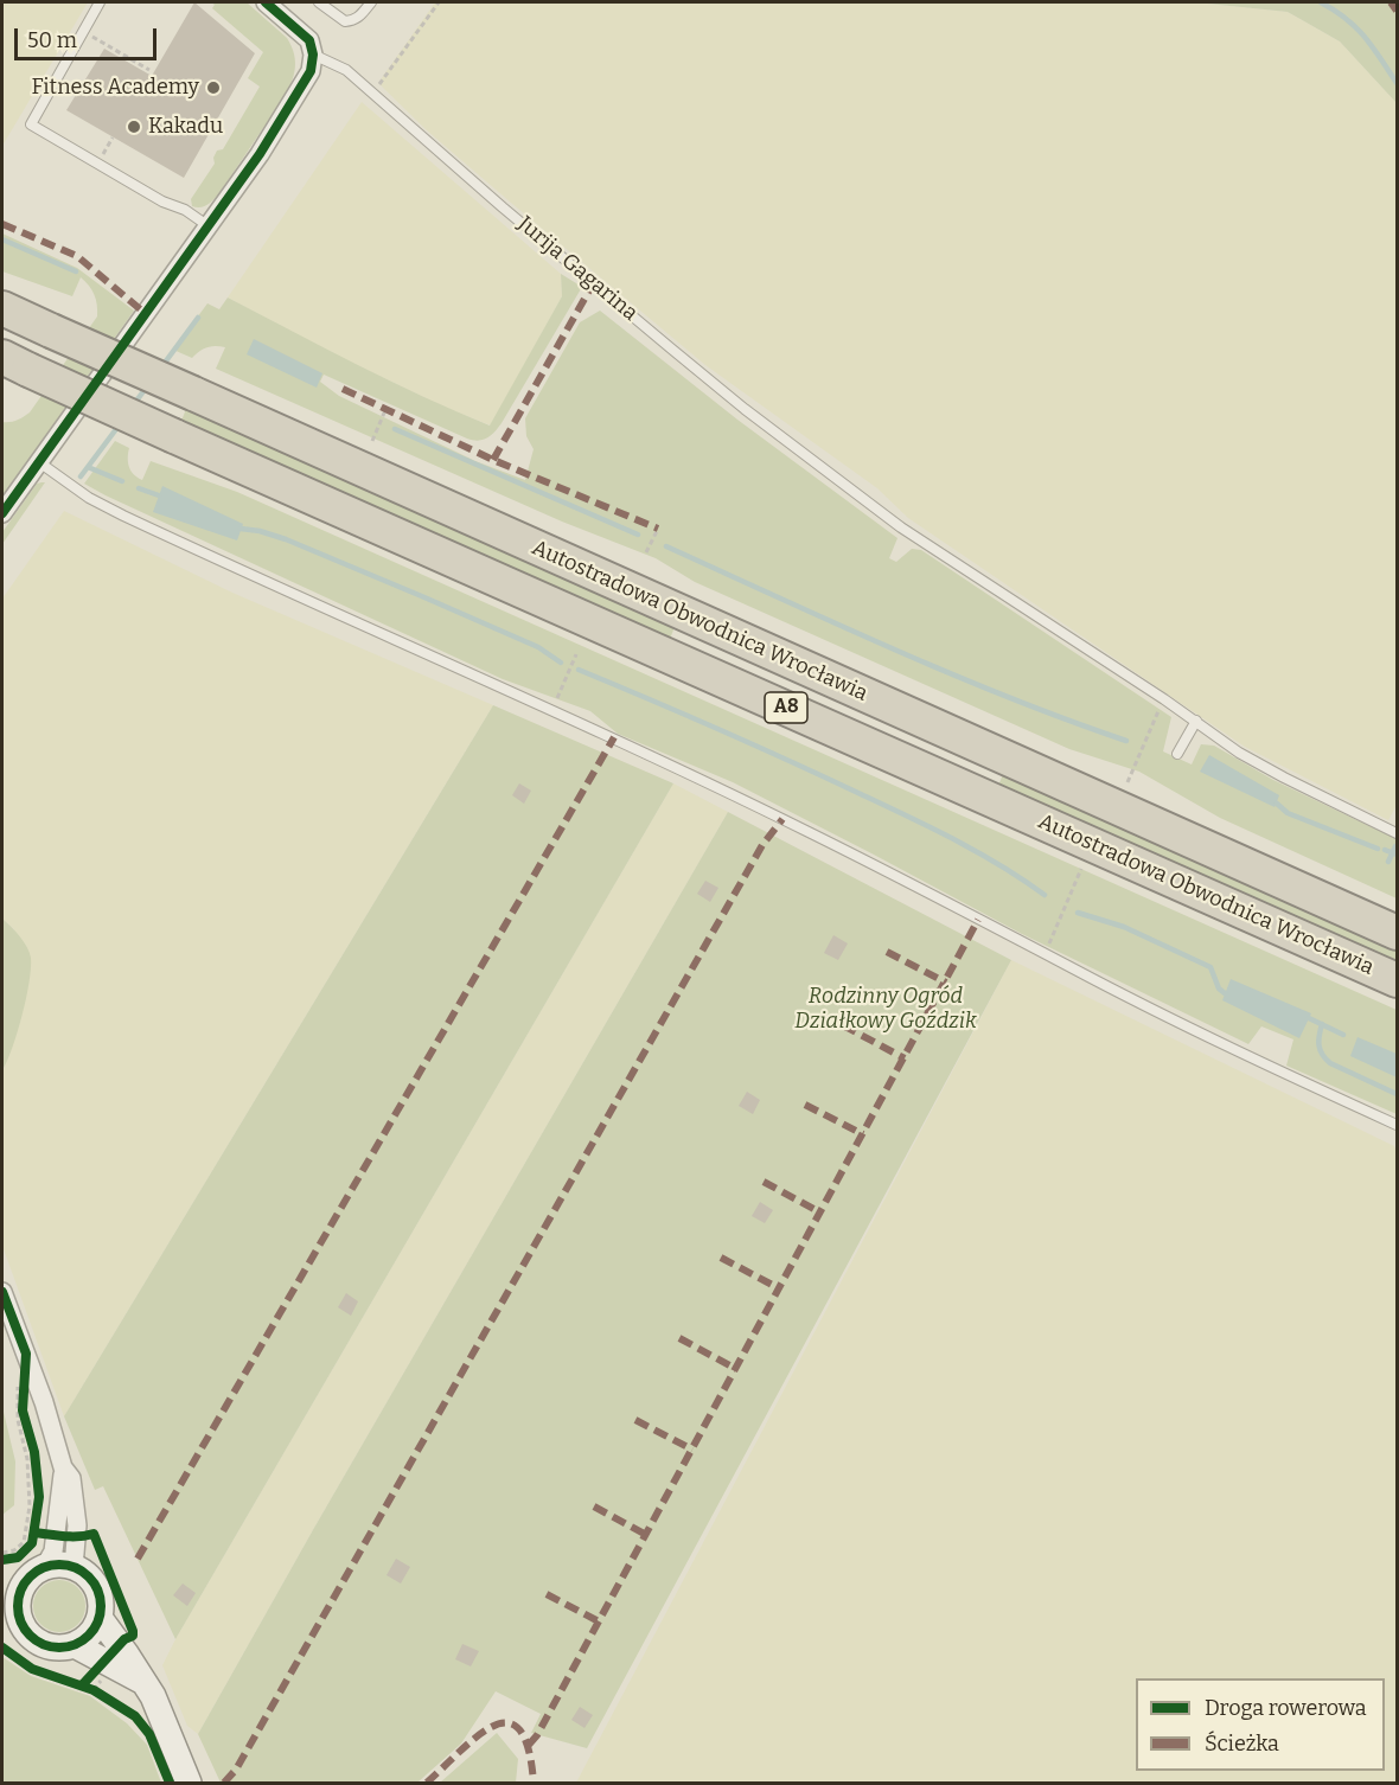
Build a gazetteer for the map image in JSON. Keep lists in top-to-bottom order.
{
  "streets": {
    "highway": ["Autostradowa Obwodnica Wrocławia", "A8"],
    "lane": ["Jurija Gagarina"]
  },
  "parks": ["Rodzinny Ogród Działkowy Goździk"],
  "places": ["Fitness Academy", "Kakadu"],
  "legend": ["Droga rowerowa", "Ścieżka"],
  "scale_bar": "50 m"
}
